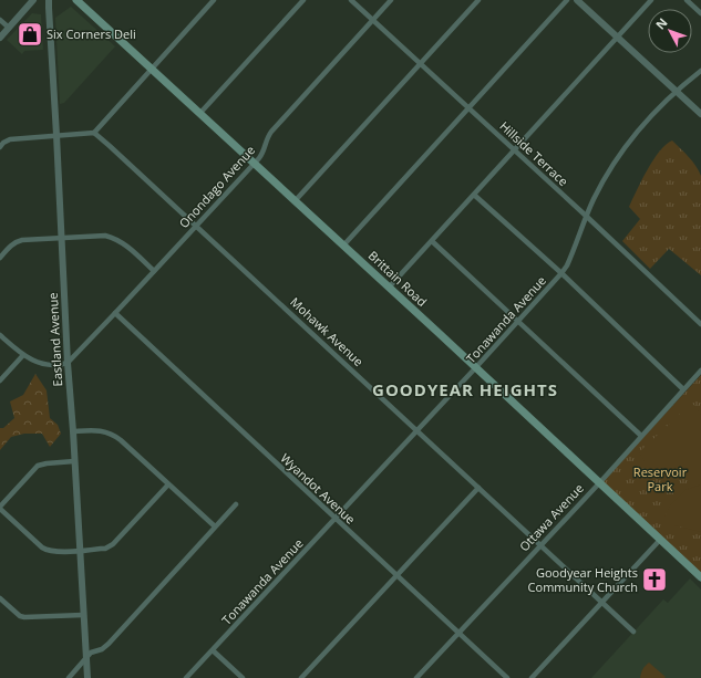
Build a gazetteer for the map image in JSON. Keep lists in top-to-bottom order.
{
  "streets": {
    "main road": ["Brittain Road"],
    "street": [
      "Hillside Terrace",
      "Onondago Avenue",
      "Tonawanda Avenue",
      "Mohawk Avenue",
      "Eastland Avenue",
      "Wyandot Avenue",
      "Ottawa Avenue"
    ]
  },
  "crossings": [
    ["Hillside Terrace", "Onondago Avenue"],
    ["Hillside Terrace", "Tonawanda Avenue"],
    ["Onondago Avenue", "Brittain Road"],
    ["Onondago Avenue", "Mohawk Avenue"],
    ["Onondago Avenue", "Eastland Avenue"],
    ["Onondago Avenue", "Wyandot Avenue"],
    ["Brittain Road", "Tonawanda Avenue"],
    ["Brittain Road", "Ottawa Avenue"],
    ["Tonawanda Avenue", "Mohawk Avenue"],
    ["Tonawanda Avenue", "Wyandot Avenue"],
    ["Mohawk Avenue", "Ottawa Avenue"],
    ["Wyandot Avenue", "Ottawa Avenue"]
  ],
  "districts": ["GOODYEAR HEIGHTS"],
  "parks": ["Reservoir Park"],
  "places": {
    "shop": ["Six Corners Deli"],
    "church": ["Goodyear Heights Community Church"]
  },
  "north": "top left"
}
